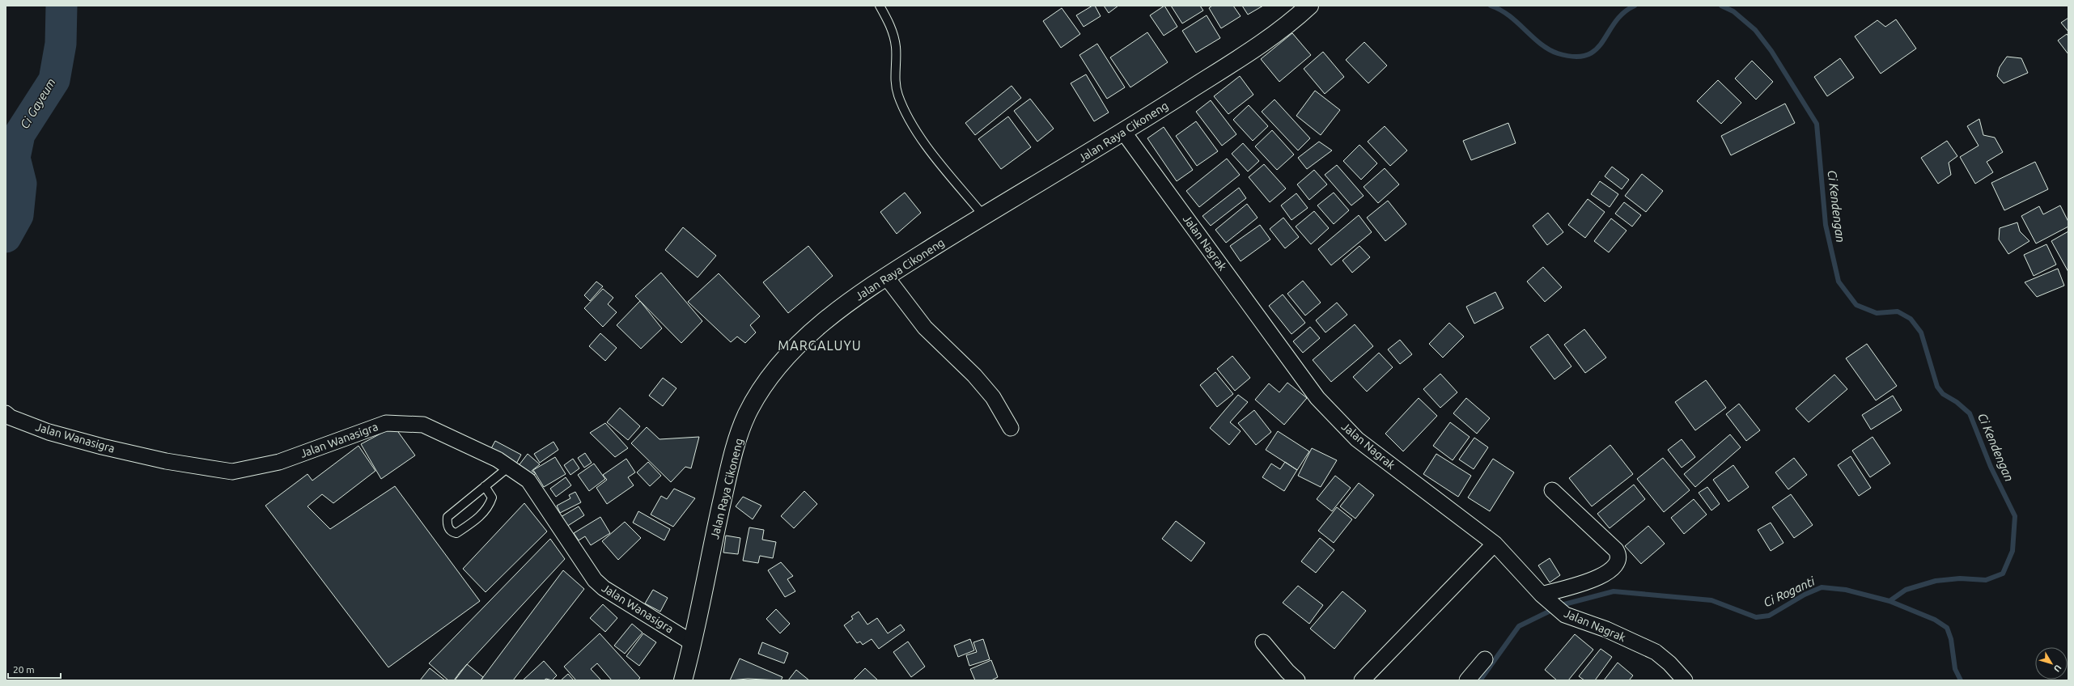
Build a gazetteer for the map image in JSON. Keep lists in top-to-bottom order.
{
  "streets": {
    "highway": ["Jalan Raya Cikoneng"],
    "street": ["Jalan Nagrak", "Jalan Wanasigra"]
  },
  "crossings": [
    ["Jalan Raya Cikoneng", "Jalan Nagrak"],
    ["Jalan Raya Cikoneng", "Jalan Wanasigra"]
  ],
  "districts": ["MARGALUYU"],
  "water": ["Ci Gayeum", "Ci Kendengan", "Ci Roganti"],
  "scale_bar": "20 m",
  "north": "bottom right"
}
